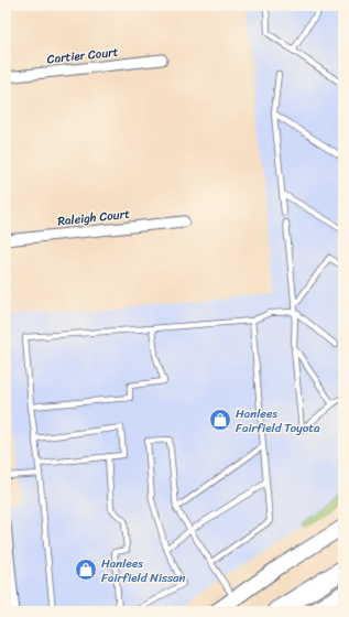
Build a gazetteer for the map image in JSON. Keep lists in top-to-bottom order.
{
  "streets": {
    "street": ["Cartier Court", "Raleigh Court"]
  },
  "places": {
    "shop": ["Hanlees Fairfield Toyota", "Hanlees Fairfield Nissan"]
  }
}
